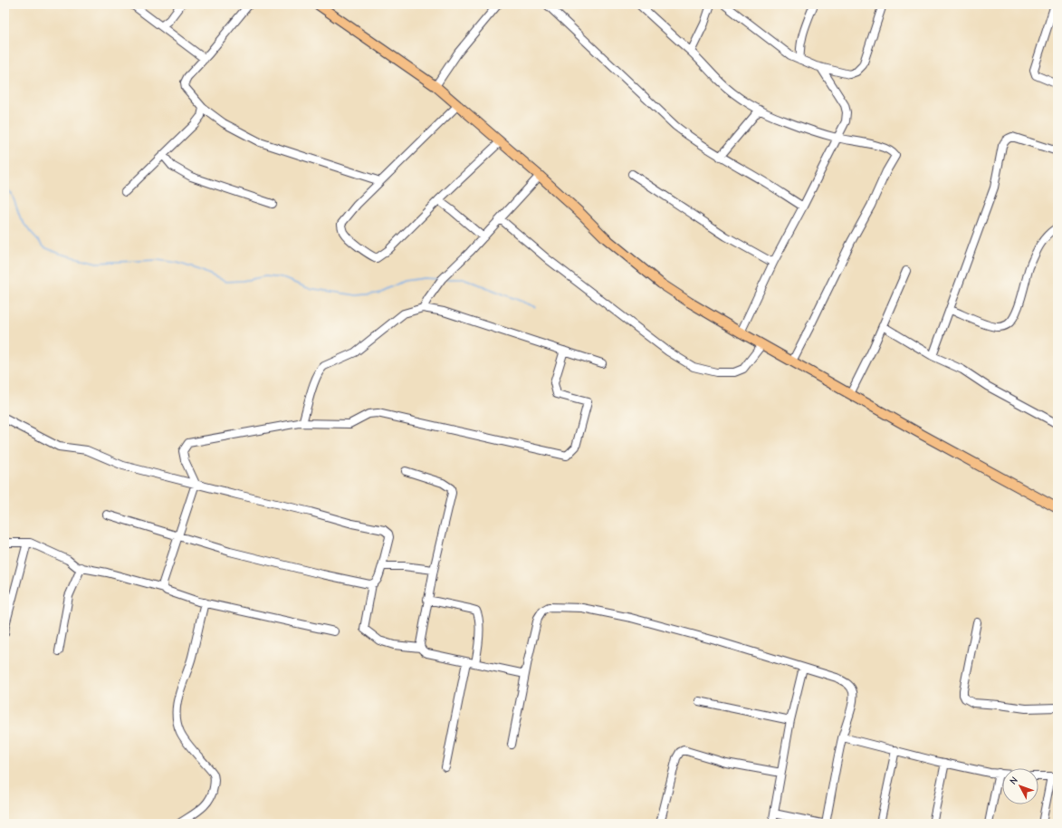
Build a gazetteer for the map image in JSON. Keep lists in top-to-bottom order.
{
  "north": "top left"
}
